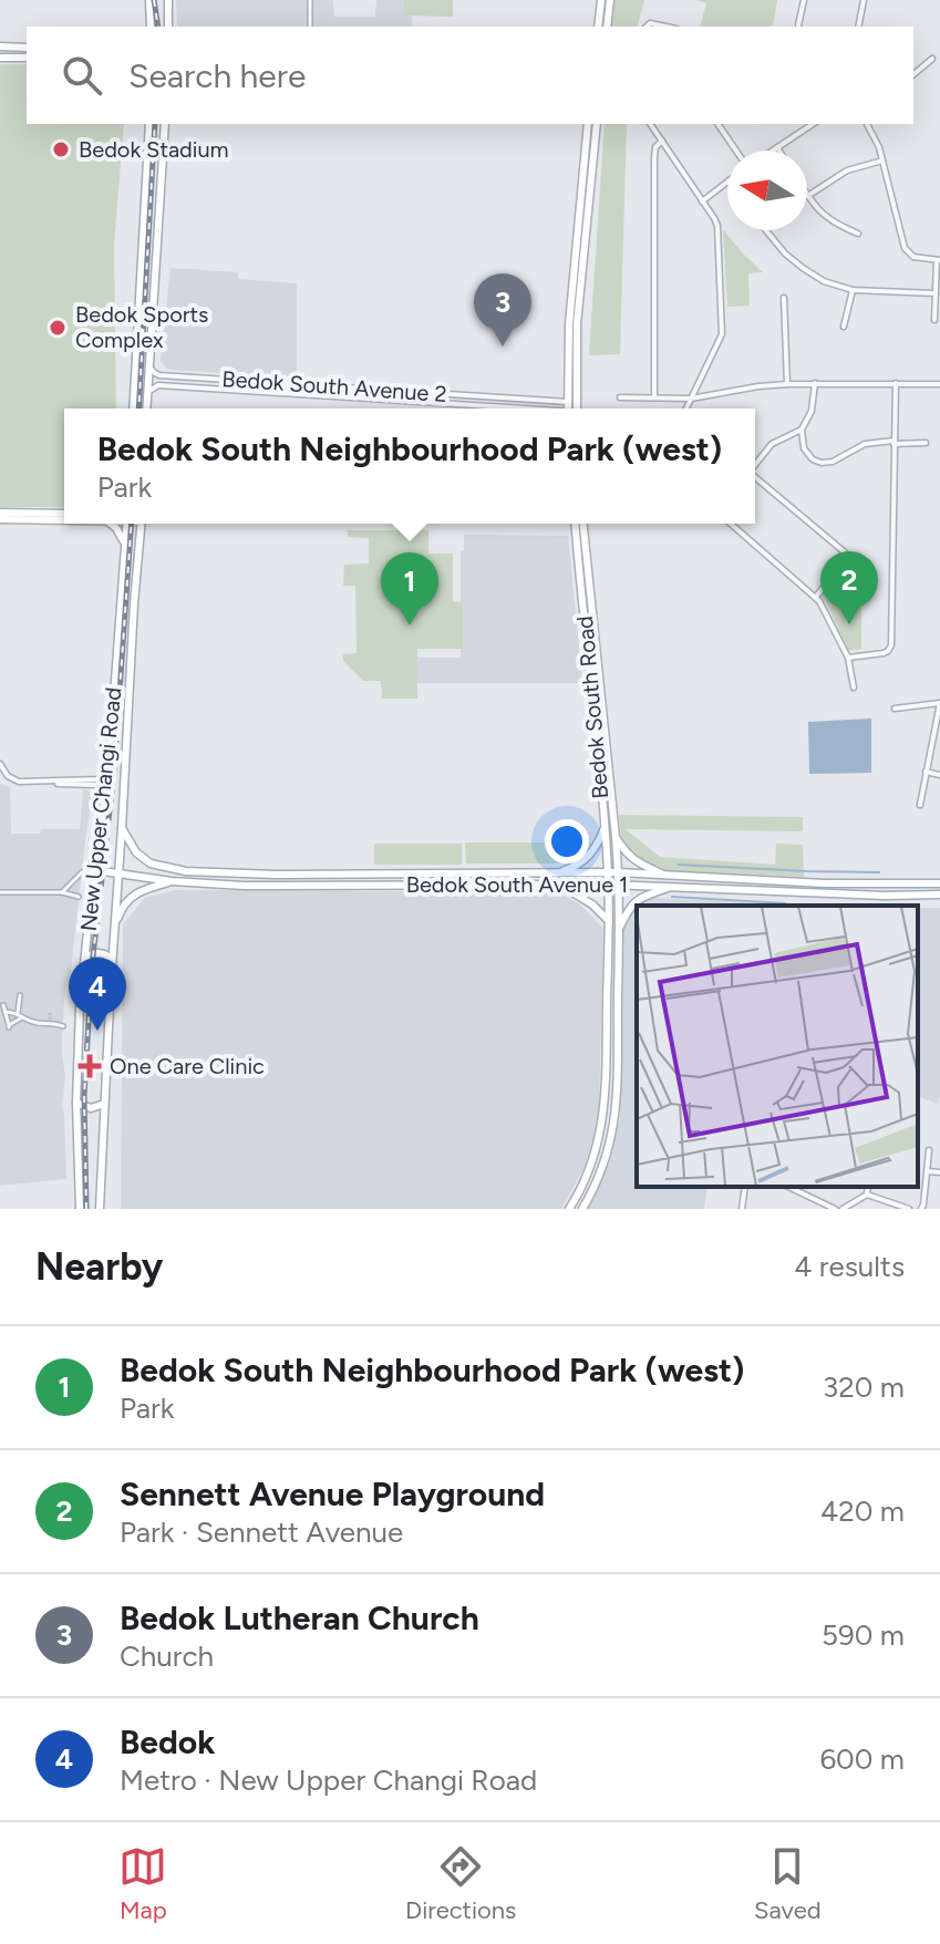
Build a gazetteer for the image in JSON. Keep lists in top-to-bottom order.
{
  "streets": {
    "main road": ["Bedok South Road", "New Upper Changi Road", "Bedok South Avenue 1"],
    "street": ["Bedok South Avenue 2"]
  },
  "crossings": [
    ["Bedok South Road", "Bedok South Avenue 1"],
    ["New Upper Changi Road", "Bedok South Avenue 1"]
  ],
  "places": {
    "other": ["Bedok Stadium", "Bedok Sports Complex"],
    "health": ["One Care Clinic"]
  },
  "north": "left",
  "page": {
    "search": "Search here",
    "pins": [
      "3",
      "2",
      "1",
      "4"
    ],
    "popup": ["Bedok South Neighbourhood Park (west)", "Park"],
    "heading": ["Nearby", "4 results"],
    "list": [
      {
        "mark": "1",
        "name": "Bedok South Neighbourhood Park (west)",
        "note": "Park",
        "value": "320 m"
      },
      {
        "mark": "2",
        "name": "Sennett Avenue Playground",
        "note": "Park · Sennett Avenue",
        "value": "420 m"
      },
      {
        "mark": "3",
        "name": "Bedok Lutheran Church",
        "note": "Church",
        "value": "590 m"
      },
      {
        "mark": "4",
        "name": "Bedok",
        "note": "Metro · New Upper Changi Road",
        "value": "600 m"
      }
    ],
    "nav": ["Map", "Directions", "Saved"]
  }
}
